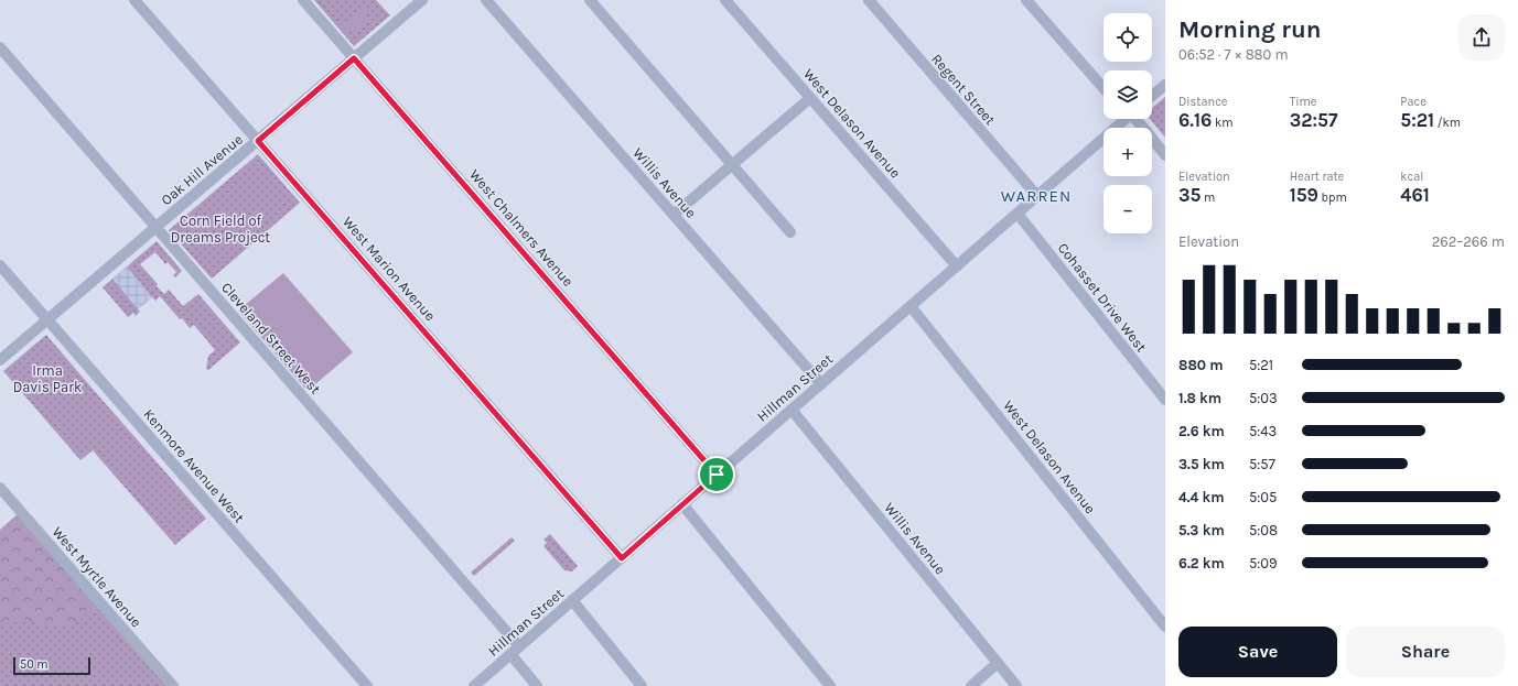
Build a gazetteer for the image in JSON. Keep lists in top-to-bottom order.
{
  "streets": {
    "street": [
      "Regent Street",
      "West Delason Avenue",
      "Oak Hill Avenue",
      "Willis Avenue",
      "West Chalmers Avenue",
      "West Marion Avenue",
      "Cohasset Drive West",
      "Cleveland Street West",
      "Hillman Street",
      "Kenmore Avenue West",
      "West Myrtle Avenue"
    ]
  },
  "crossings": [
    ["Regent Street", "Hillman Street"],
    ["West Delason Avenue", "Hillman Street"],
    ["Oak Hill Avenue", "West Chalmers Avenue"],
    ["Oak Hill Avenue", "West Marion Avenue"],
    ["Oak Hill Avenue", "Cleveland Street West"],
    ["Oak Hill Avenue", "Kenmore Avenue West"],
    ["Willis Avenue", "Hillman Street"],
    ["West Chalmers Avenue", "Hillman Street"],
    ["West Marion Avenue", "Hillman Street"],
    ["Cohasset Drive West", "Hillman Street"],
    ["Cleveland Street West", "Hillman Street"]
  ],
  "districts": ["WARREN"],
  "parks": ["Corn Field of Dreams Project", "Irma Davis Park"],
  "scale_bar": "50 m",
  "page": {
    "heading": ["Morning run", "06:52 · 7 × 880 m"],
    "map_buttons": ["+", "−"],
    "stats": [
      ["Distance", "6.16 km"],
      ["Time", "32:57"],
      ["Pace", "5:21 /km"],
      ["Elevation", "35 m"],
      ["Heart rate", "159 bpm"],
      ["kcal", "461"]
    ],
    "chart": ["Elevation", "262–266 m"],
    "list": [
      {
        "name": "880 m",
        "note": "5:21"
      },
      {
        "name": "1.8 km",
        "note": "5:03"
      },
      {
        "name": "2.6 km",
        "note": "5:43"
      },
      {
        "name": "3.5 km",
        "note": "5:57"
      },
      {
        "name": "4.4 km",
        "note": "5:05"
      },
      {
        "name": "5.3 km",
        "note": "5:08"
      },
      {
        "name": "6.2 km",
        "note": "5:09"
      }
    ],
    "buttons": ["Save", "Share"],
    "scale": "50 m"
  }
}
